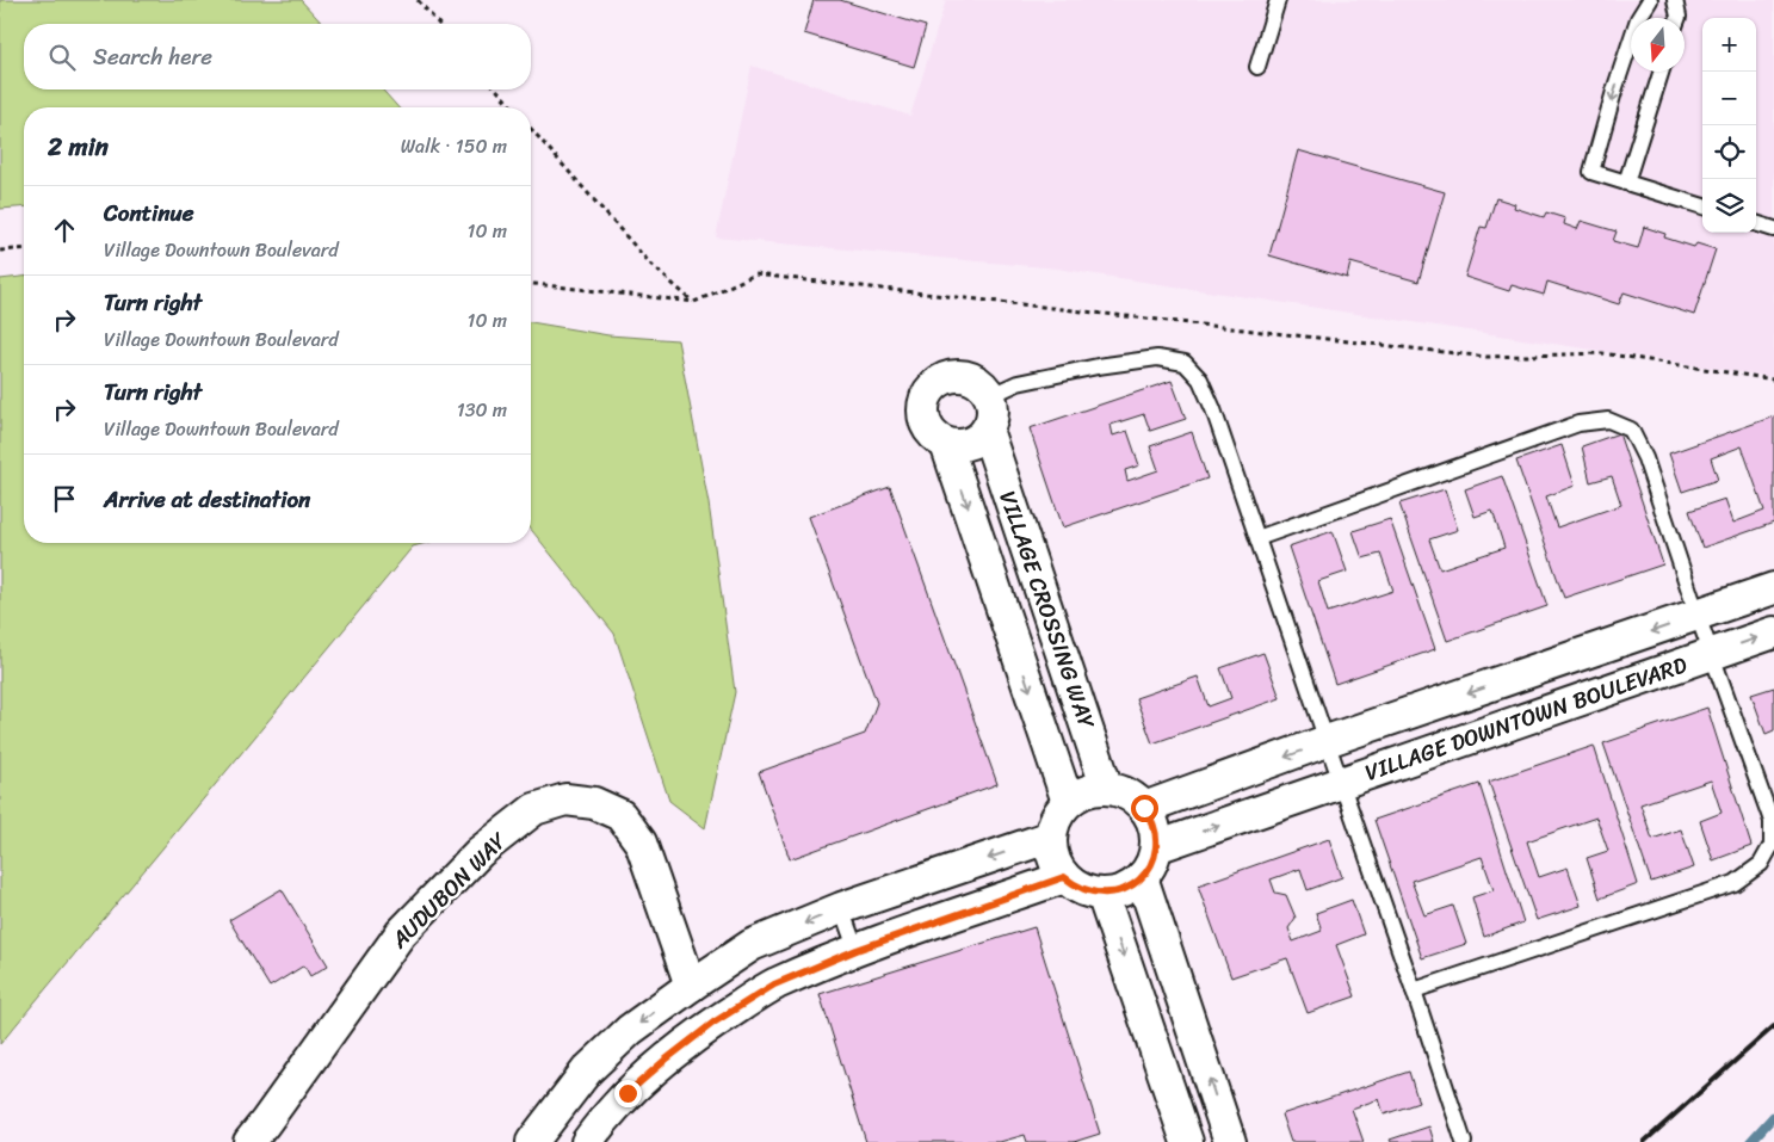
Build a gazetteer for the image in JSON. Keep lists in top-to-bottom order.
{
  "streets": {
    "street": ["VILLAGE CROSSING WAY", "VILLAGE DOWNTOWN BOULEVARD", "AUDUBON WAY"]
  },
  "crossings": [
    ["VILLAGE CROSSING WAY", "VILLAGE DOWNTOWN BOULEVARD"]
  ],
  "north": "bottom",
  "page": {
    "map_buttons": ["+", "−"],
    "search": "Search here",
    "heading": ["2 min", "Walk · 150 m"],
    "list": [
      ["Continue", "Village Downtown Boulevard", "10 m"],
      ["Turn right", "Village Downtown Boulevard", "10 m"],
      ["Turn right", "Village Downtown Boulevard", "130 m"],
      "Arrive at destination"
    ]
  }
}
